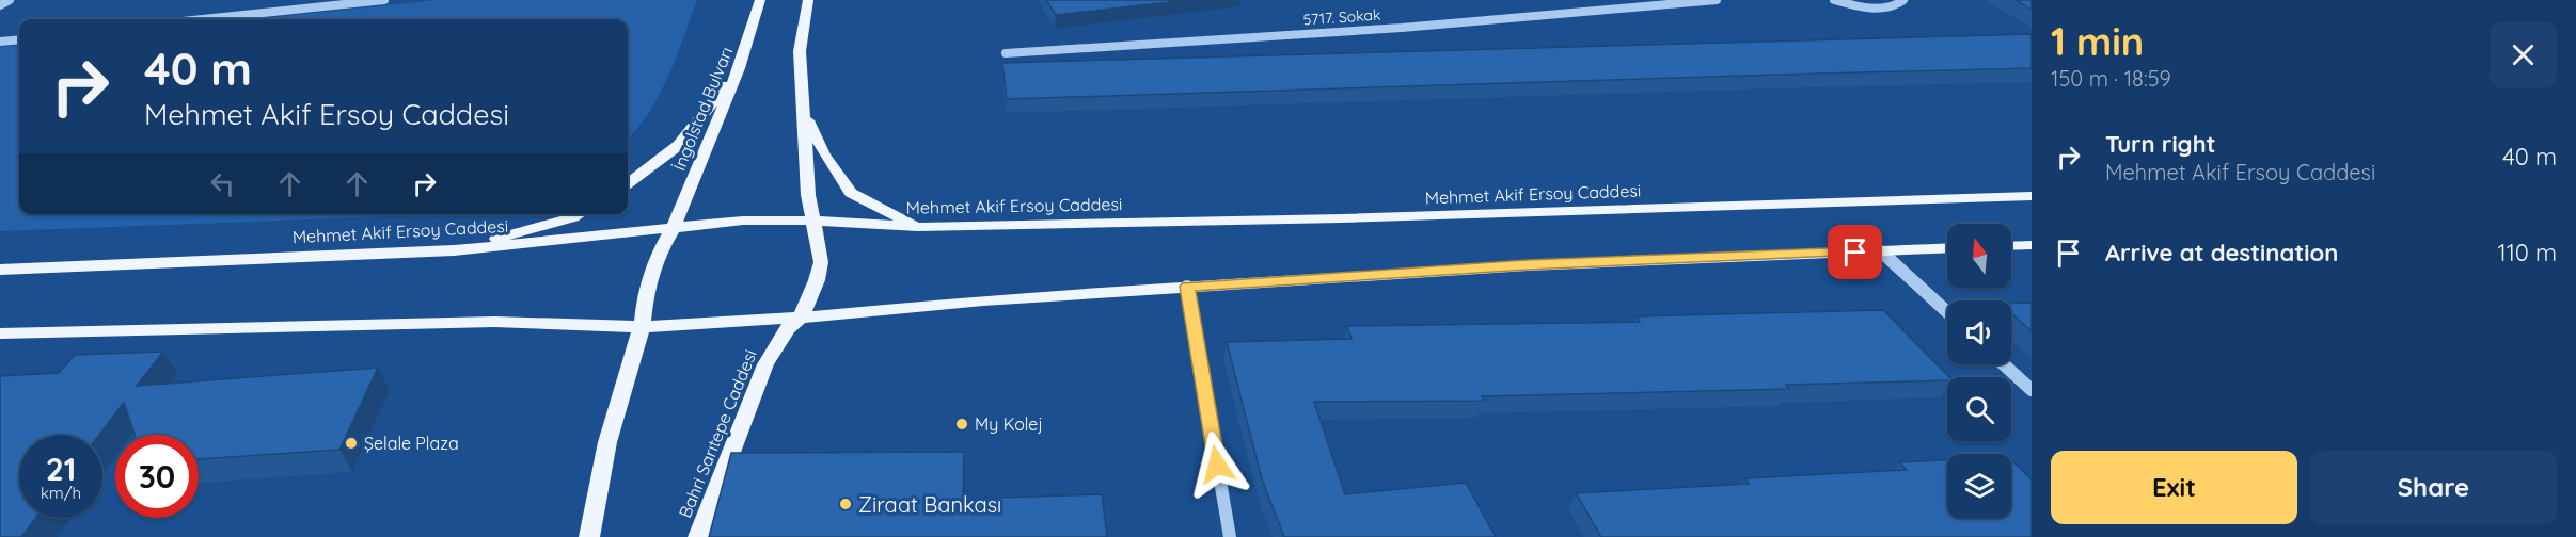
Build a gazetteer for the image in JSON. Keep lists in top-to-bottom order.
{
  "streets": {
    "main road": ["İngolstad Bulvarı", "Mehmet Akif Ersoy Caddesi", "Bahri Sarıtepe Caddesi"],
    "street": ["5717. Sokak"]
  },
  "crossings": [
    ["İngolstad Bulvarı", "Mehmet Akif Ersoy Caddesi"],
    ["Mehmet Akif Ersoy Caddesi", "Bahri Sarıtepe Caddesi"]
  ],
  "places": ["My Kolej", "Şelale Plaza", "Ziraat Bankası"],
  "north": "top",
  "page": {
    "heading": ["1 min", "150 m · 18:59"],
    "turn": ["40 m", "Mehmet Akif Ersoy Caddesi"],
    "list": [
      {
        "name": "Turn right",
        "note": "Mehmet Akif Ersoy Caddesi",
        "value": "40 m"
      },
      {
        "name": "Arrive at destination",
        "value": "110 m"
      }
    ],
    "speed": "21 km/h",
    "limit": "30",
    "buttons": ["Exit", "Share"]
  }
}
